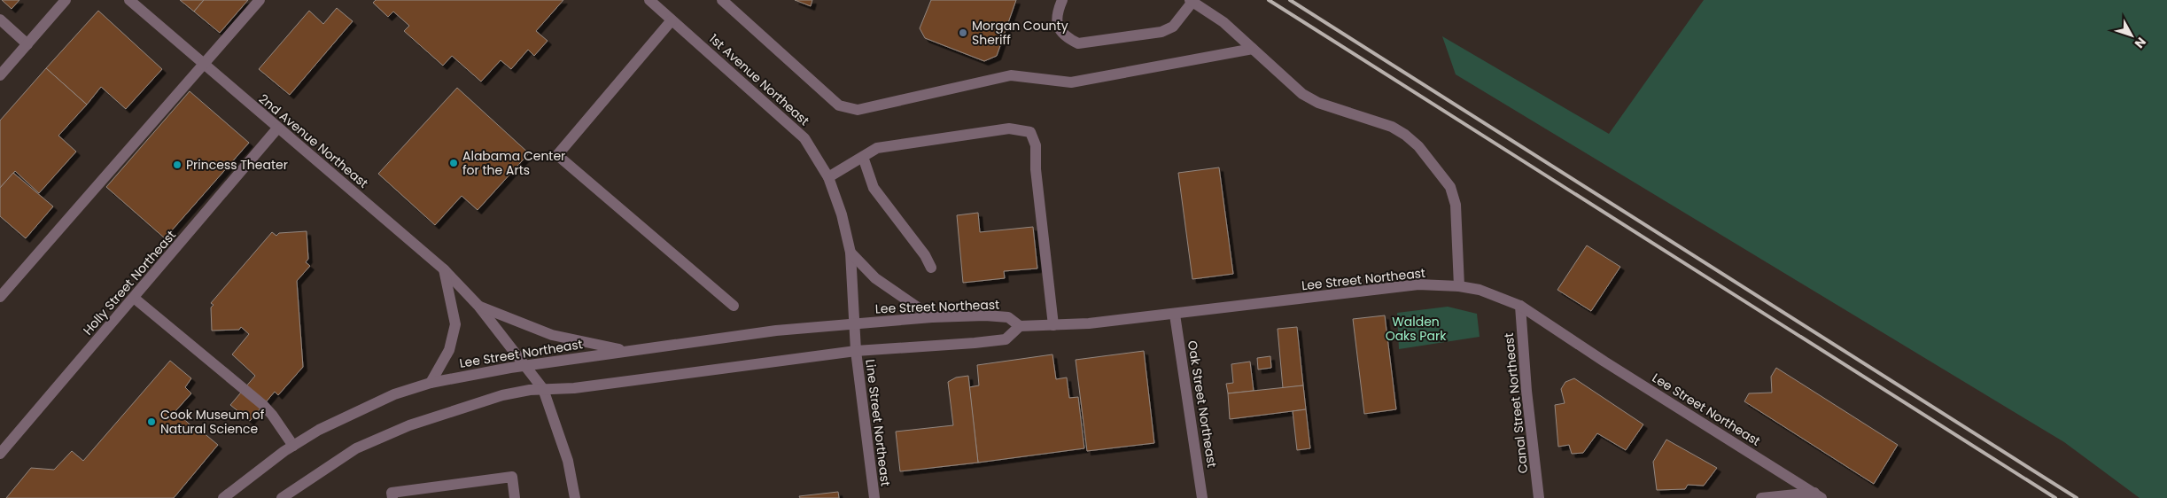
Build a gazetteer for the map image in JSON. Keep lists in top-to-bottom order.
{
  "streets": {
    "street": [
      "1st Avenue Northeast",
      "2nd Avenue Northeast",
      "Lee Street Northeast",
      "Holly Street Northeast",
      "Canal Street Northeast",
      "Oak Street Northeast",
      "Line Street Northeast"
    ]
  },
  "crossings": [
    ["1st Avenue Northeast", "Lee Street Northeast"],
    ["2nd Avenue Northeast", "Lee Street Northeast"],
    ["2nd Avenue Northeast", "Holly Street Northeast"],
    ["Lee Street Northeast", "Canal Street Northeast"],
    ["Lee Street Northeast", "Oak Street Northeast"]
  ],
  "parks": ["Walden Oaks Park"],
  "places": [
    "Morgan County Sheriff",
    "Alabama Center for the Arts",
    "Princess Theater",
    "Cook Museum of Natural Science"
  ],
  "north": "bottom right"
}
